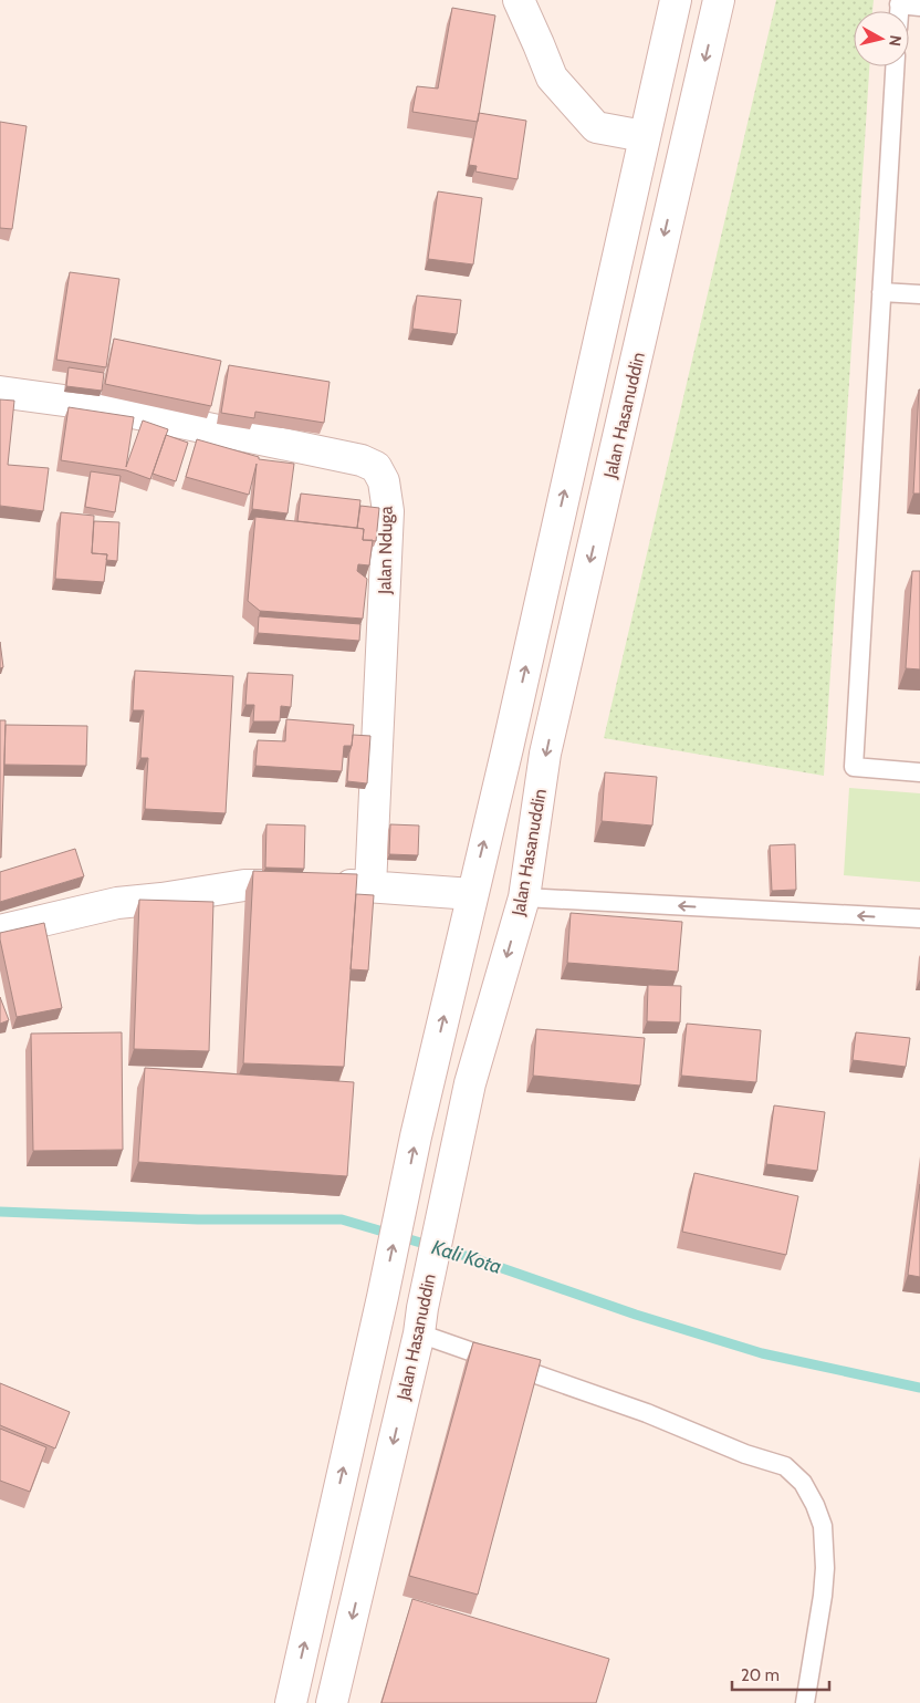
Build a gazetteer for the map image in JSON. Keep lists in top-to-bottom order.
{
  "streets": {
    "street": ["Jalan Hasanuddin", "Jalan Nduga"]
  },
  "water": ["Kali Kota"],
  "scale_bar": "20 m",
  "north": "right"
}
